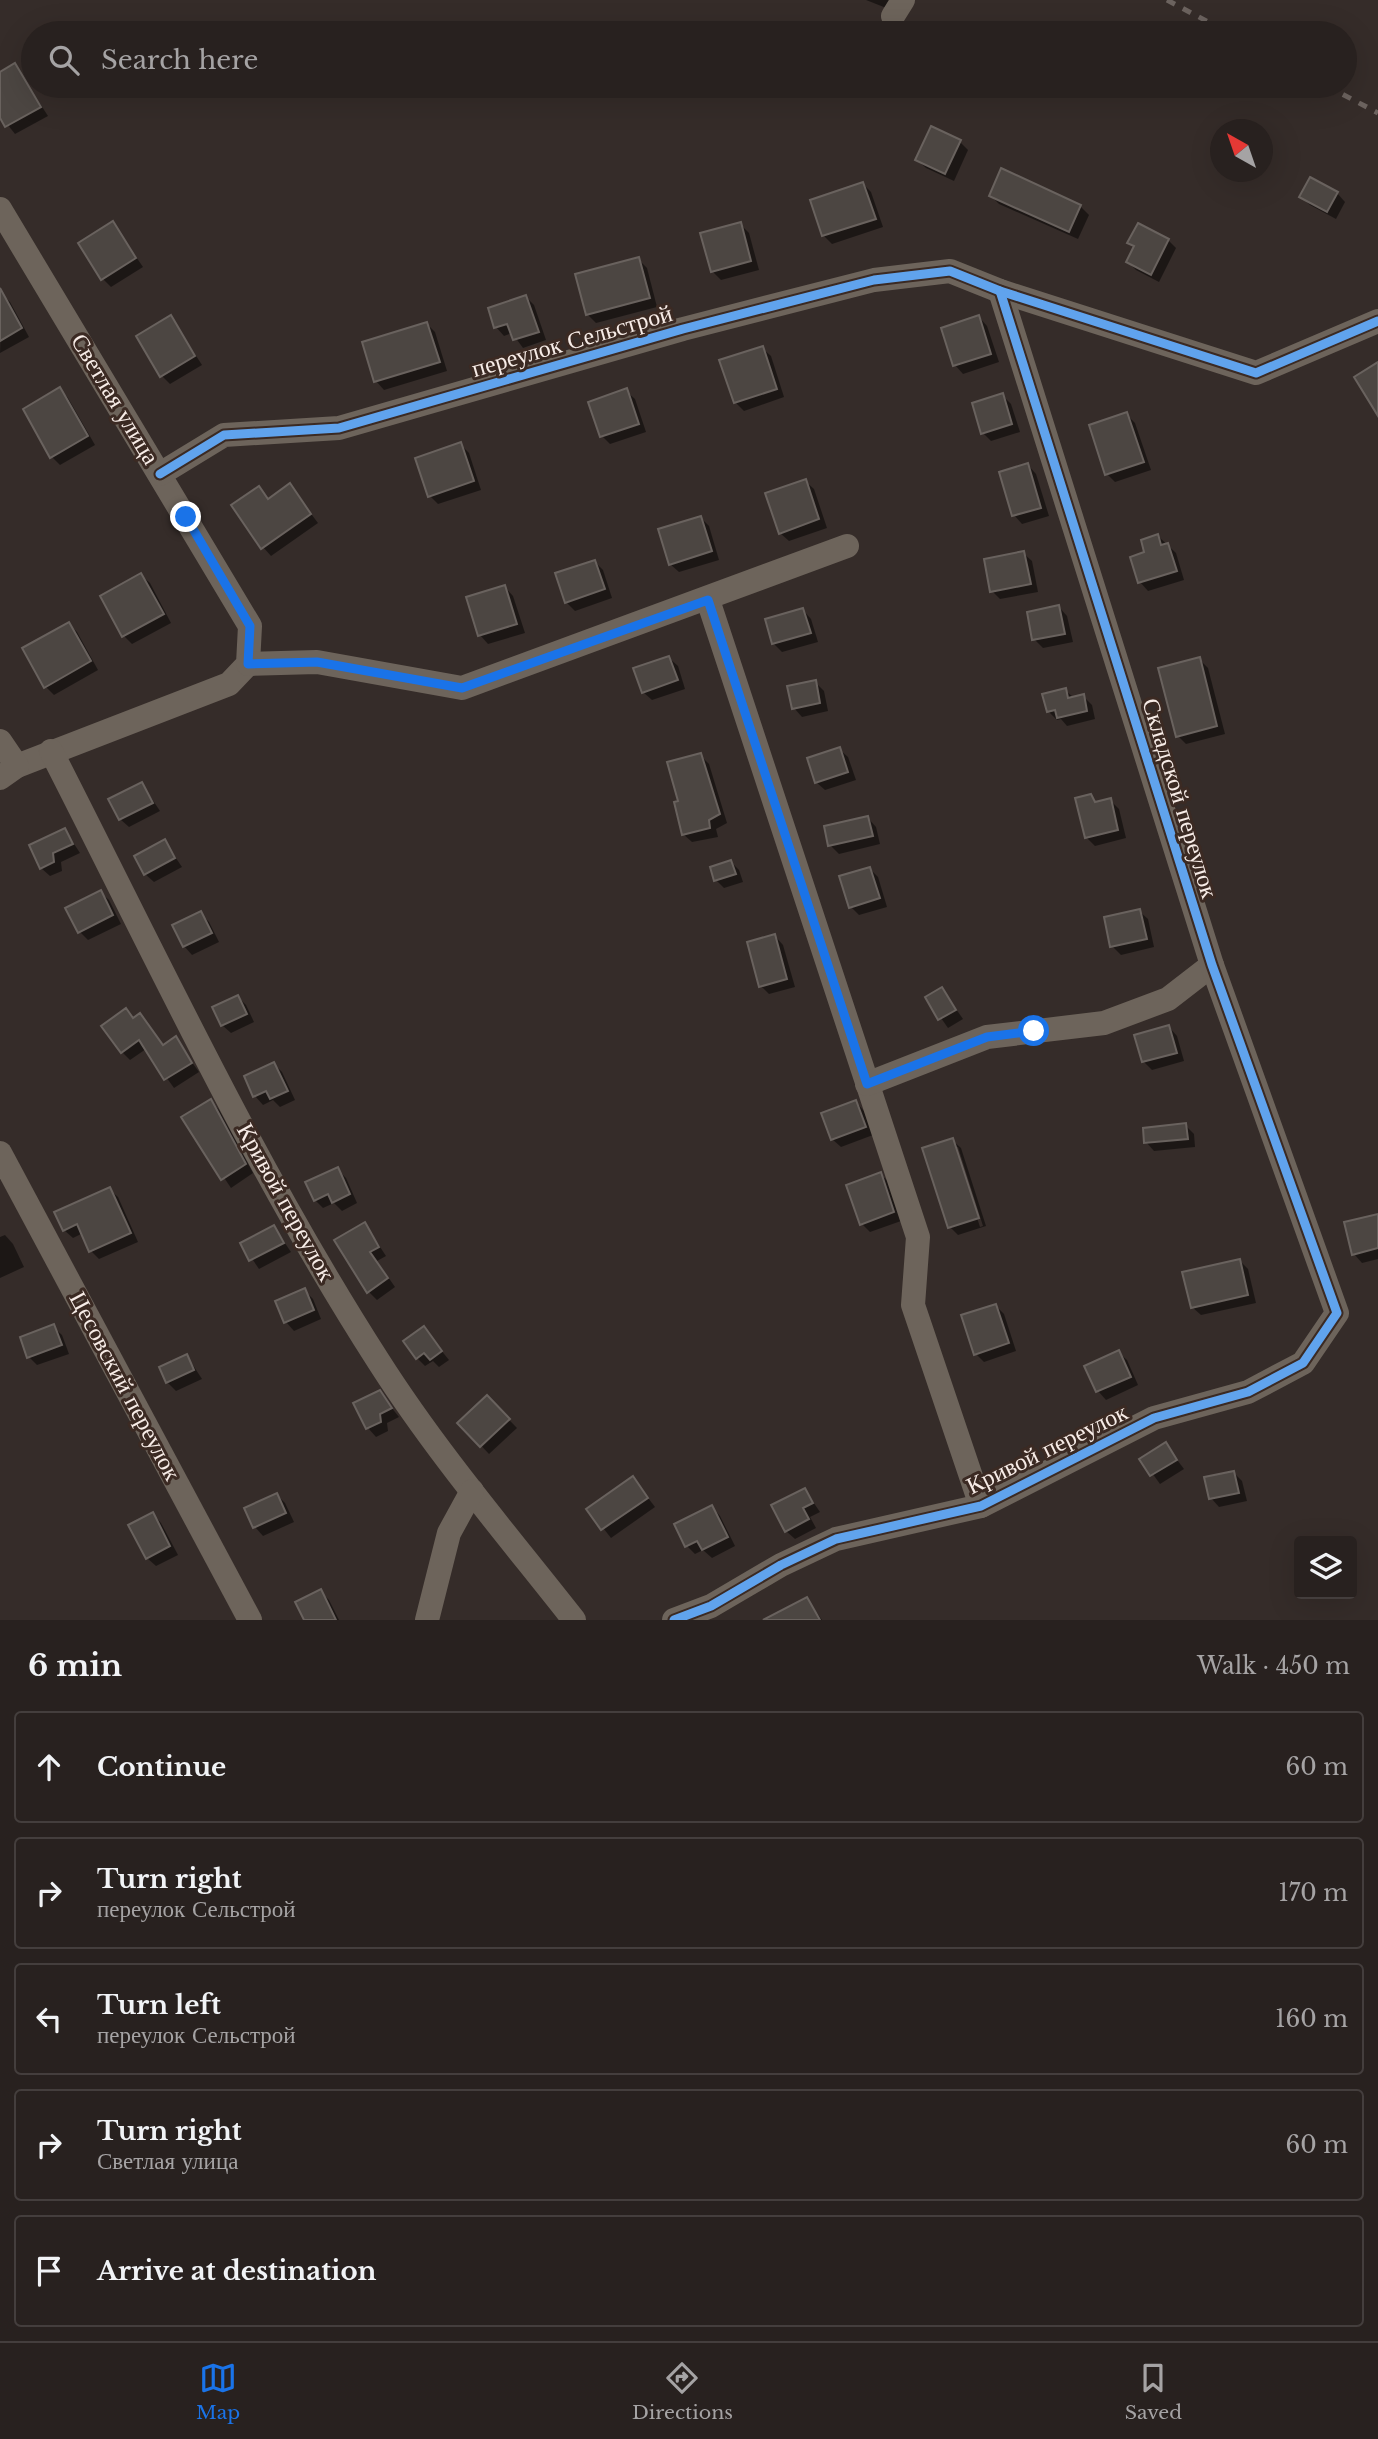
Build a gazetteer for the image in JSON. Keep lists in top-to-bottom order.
{
  "streets": {
    "street": [
      "переулок Сельстрой",
      "Светлая улица",
      "Складской переулок",
      "Кривой переулок",
      "Цесовский переулок"
    ]
  },
  "crossings": [
    ["переулок Сельстрой", "Светлая улица"],
    ["переулок Сельстрой", "Складской переулок"],
    ["Складской переулок", "Кривой переулок"]
  ],
  "north": "top left",
  "page": {
    "search": "Search here",
    "heading": ["6 min", "Walk · 450 m"],
    "list": [
      ["Continue", "60 m"],
      ["Turn right", "переулок Сельстрой", "170 m"],
      ["Turn left", "переулок Сельстрой", "160 m"],
      ["Turn right", "Светлая улица", "60 m"],
      "Arrive at destination"
    ],
    "nav": ["Map", "Directions", "Saved"]
  }
}
